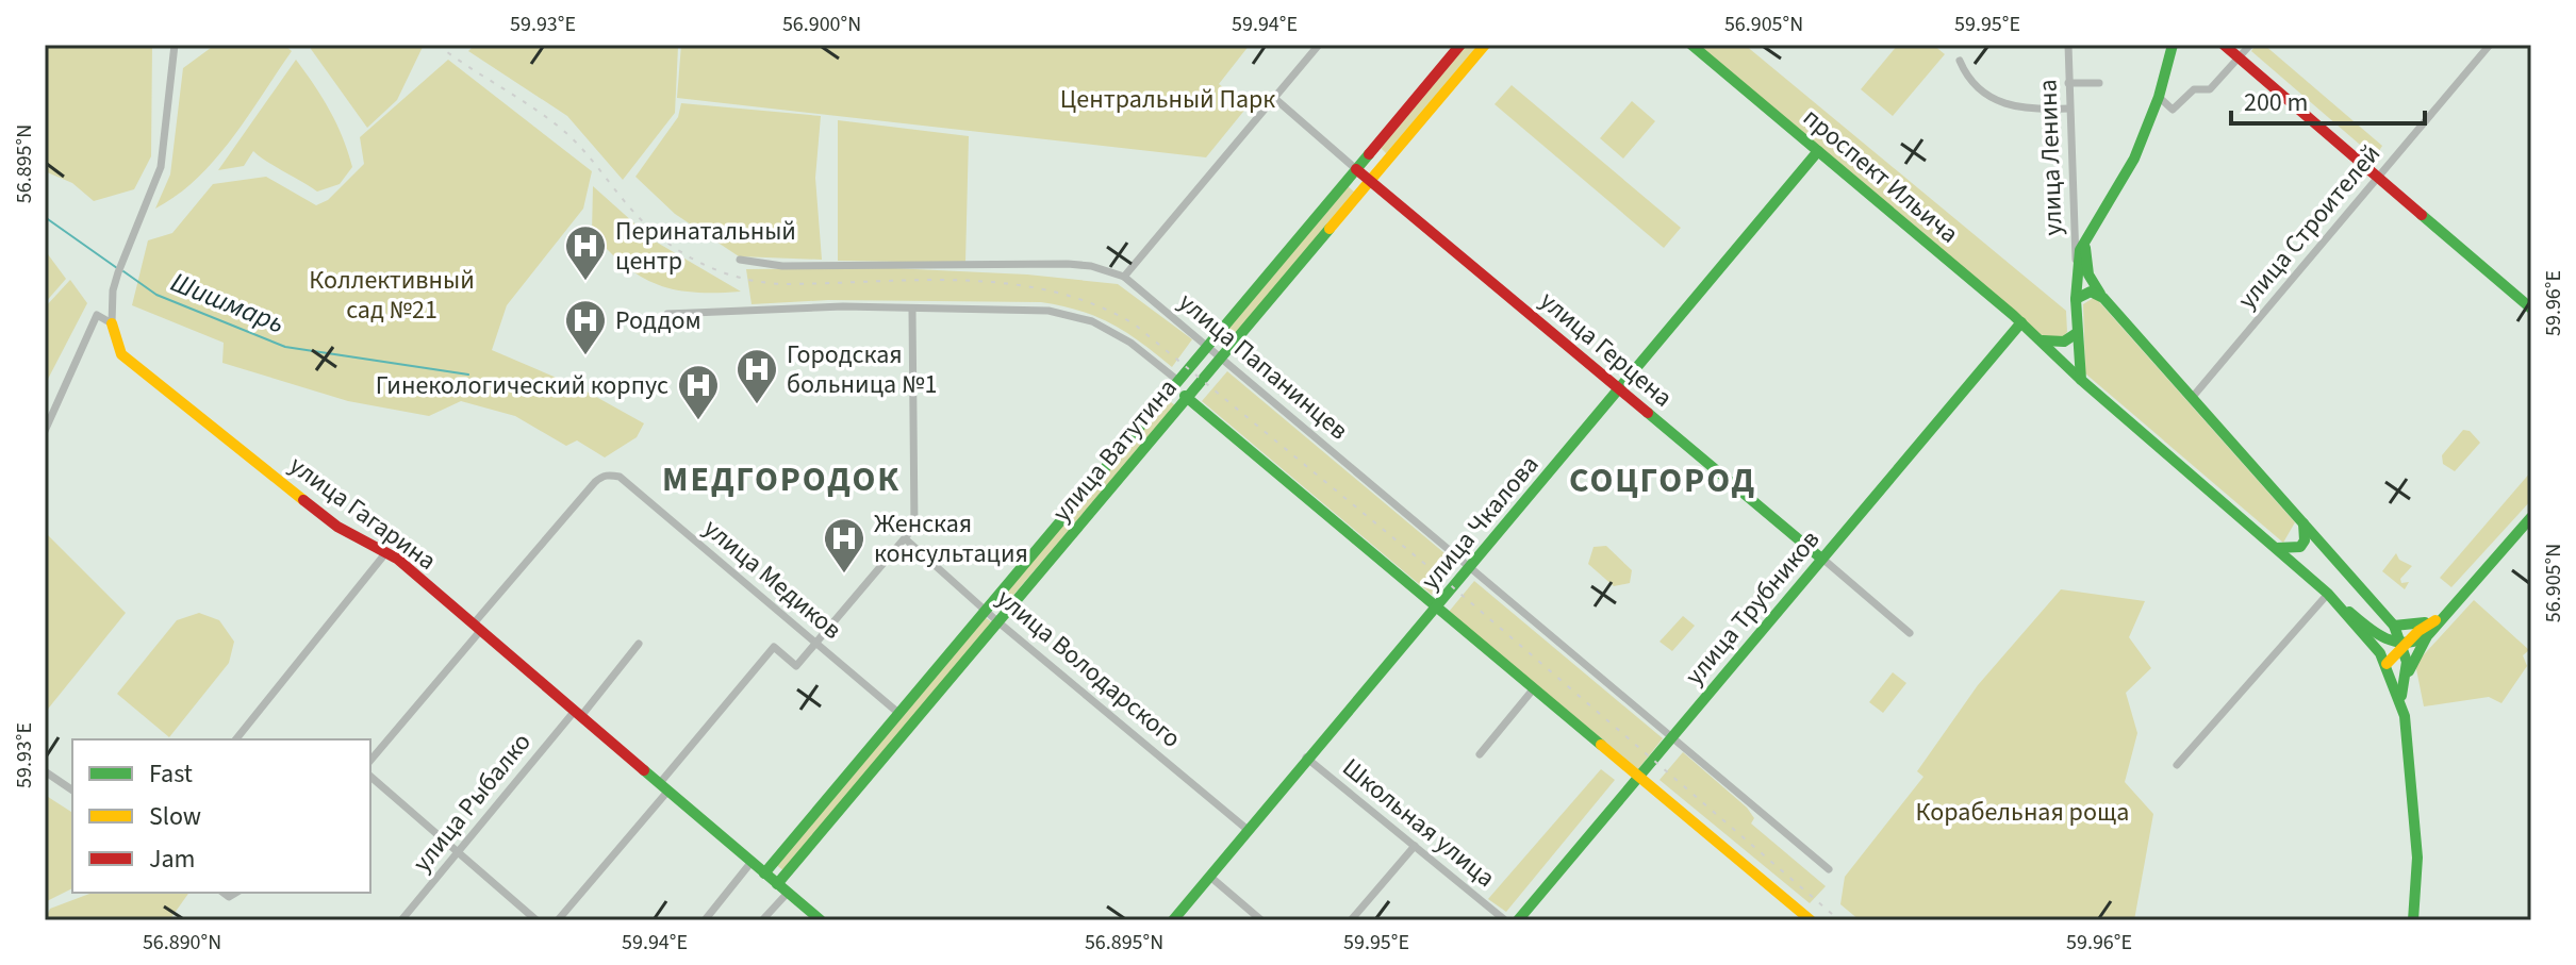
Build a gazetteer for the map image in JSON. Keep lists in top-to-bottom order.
{
  "streets": {
    "street": [
      "улица Ленина",
      "проспект Ильича",
      "улица Строителей",
      "улица Герцена",
      "улица Папанинцев",
      "улица Ватутина",
      "улица Гагарина",
      "улица Чкалова",
      "улица Медиков",
      "улица Трубников",
      "улица Володарского",
      "улица Рыбалко",
      "Школьная улица"
    ]
  },
  "crossings": [
    ["улица Ленина", "проспект Ильича"],
    ["проспект Ильича", "улица Чкалова"],
    ["проспект Ильича", "улица Трубников"],
    ["улица Герцена", "улица Ватутина"],
    ["улица Герцена", "улица Чкалова"],
    ["улица Герцена", "улица Трубников"],
    ["улица Папанинцев", "улица Ватутина"],
    ["улица Папанинцев", "улица Чкалова"],
    ["улица Папанинцев", "улица Трубников"],
    ["улица Ватутина", "улица Гагарина"],
    ["улица Ватутина", "улица Медиков"],
    ["улица Ватутина", "улица Володарского"],
    ["улица Гагарина", "улица Медиков"],
    ["улица Гагарина", "улица Рыбалко"],
    ["улица Чкалова", "улица Володарского"],
    ["улица Чкалова", "Школьная улица"]
  ],
  "districts": ["МЕДГОРОДОК", "СОЦГОРОД"],
  "water": ["Шишмарь"],
  "parks": ["Центральный Парк", "Коллективный сад №21", "Корабельная роща"],
  "places": {
    "hospital": [
      "Перинатальный центр",
      "Роддом",
      "Городская больница №1",
      "Гинекологический корпус",
      "Женская консультация"
    ]
  },
  "legend": ["Fast", "Slow", "Jam"],
  "scale_bar": "200 m",
  "coordinates": [
    "59.93°E",
    "56.900°N",
    "59.94°E",
    "56.905°N",
    "59.95°E",
    "56.895°N",
    "59.96°E",
    "56.890°N"
  ]
}
